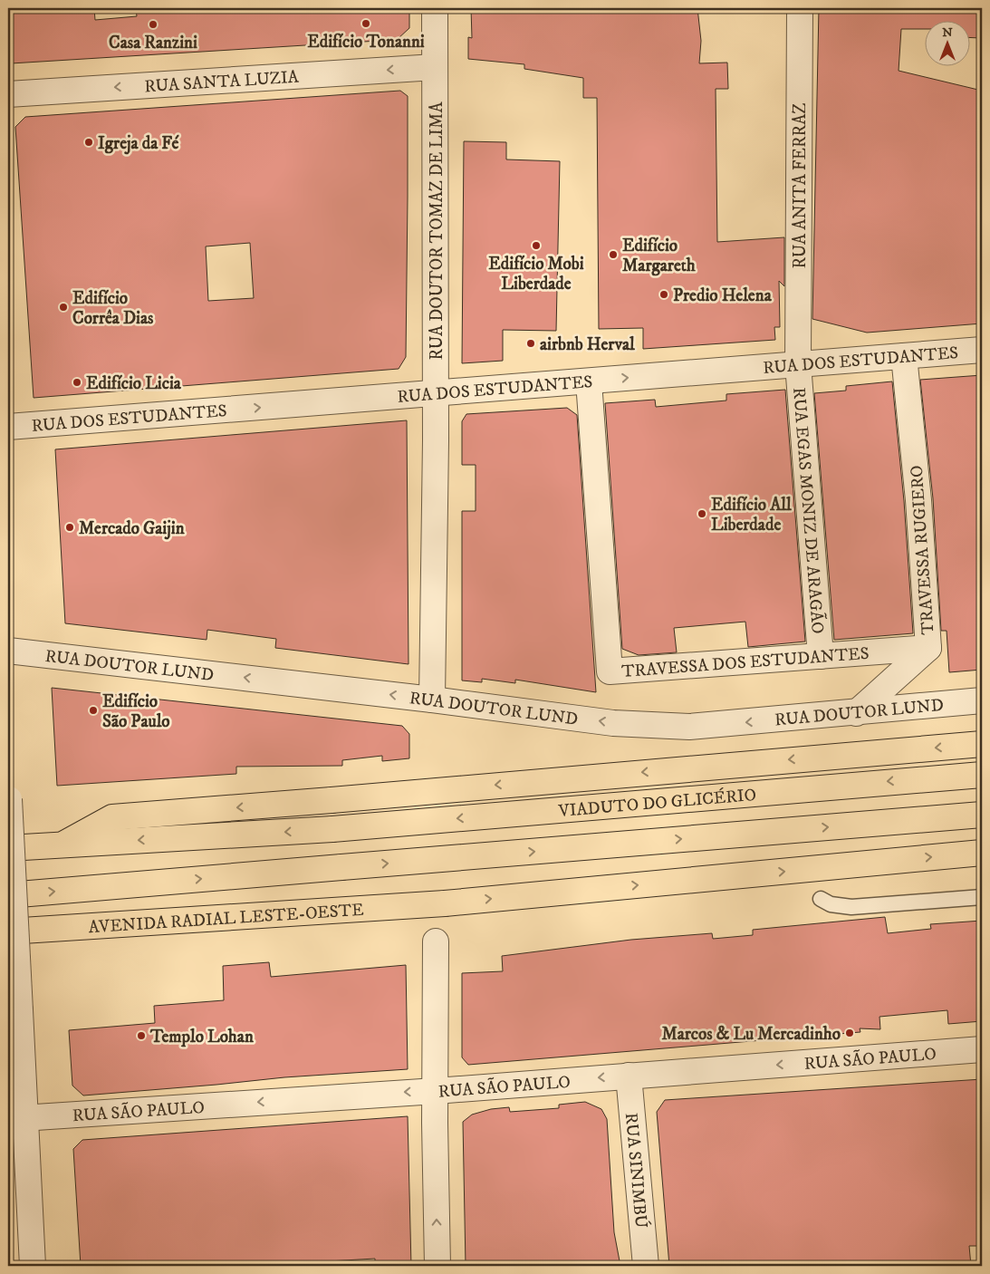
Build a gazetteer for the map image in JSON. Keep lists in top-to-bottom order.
{
  "streets": {
    "highway": ["VIADUTO DO GLICÉRIO", "AVENIDA RADIAL LESTE-OESTE"],
    "street": [
      "RUA SANTA LUZIA",
      "RUA ANITA FERRAZ",
      "RUA DOUTOR TOMAZ DE LIMA",
      "RUA DOS ESTUDANTES",
      "RUA EGAS MONIZ DE ARAGÃO",
      "TRAVESSA RUGIERO",
      "TRAVESSA DOS ESTUDANTES",
      "RUA DOUTOR LUND",
      "RUA SÃO PAULO",
      "RUA SINIMBÚ"
    ]
  },
  "crossings": [
    ["RUA SANTA LUZIA", "RUA DOUTOR TOMAZ DE LIMA"],
    ["RUA ANITA FERRAZ", "RUA DOS ESTUDANTES"],
    ["RUA ANITA FERRAZ", "RUA EGAS MONIZ DE ARAGÃO"],
    ["RUA DOUTOR TOMAZ DE LIMA", "RUA DOS ESTUDANTES"],
    ["RUA DOUTOR TOMAZ DE LIMA", "RUA DOUTOR LUND"],
    ["RUA DOS ESTUDANTES", "RUA EGAS MONIZ DE ARAGÃO"],
    ["RUA DOS ESTUDANTES", "TRAVESSA RUGIERO"],
    ["RUA DOS ESTUDANTES", "TRAVESSA DOS ESTUDANTES"],
    ["RUA EGAS MONIZ DE ARAGÃO", "TRAVESSA DOS ESTUDANTES"],
    ["TRAVESSA RUGIERO", "TRAVESSA DOS ESTUDANTES"],
    ["TRAVESSA RUGIERO", "RUA DOUTOR LUND"],
    ["RUA SÃO PAULO", "RUA SINIMBÚ"]
  ],
  "one_way": [
    "RUA SANTA LUZIA",
    "RUA DOS ESTUDANTES",
    "RUA DOUTOR LUND",
    "RUA SÃO PAULO"
  ],
  "places": [
    "Edifício Tonanni",
    "Casa Ranzini",
    "Igreja da Fé",
    "Edifício Mobi Liberdade",
    "Edifício Margareth",
    "Predio Helena",
    "Edifício Corrêa Dias",
    "airbnb Herval",
    "Edifício Licia",
    "Edifício All Liberdade",
    "Mercado Gaijin",
    "Edifício São Paulo",
    "Marcos & Lu Mercadinho",
    "Templo Lohan"
  ],
  "north": "top"
}
